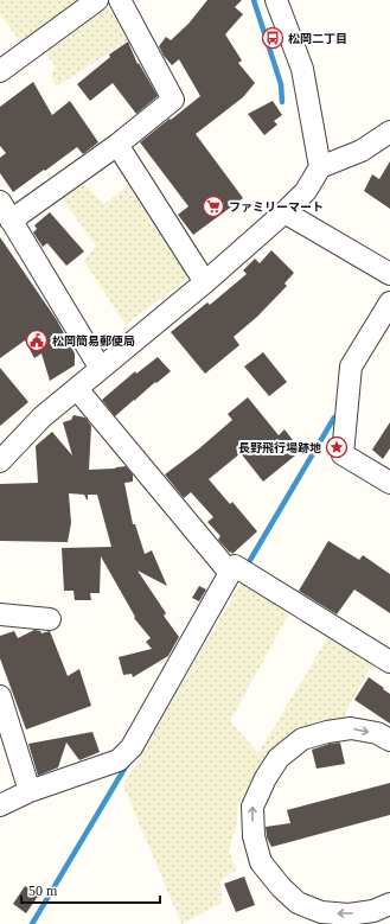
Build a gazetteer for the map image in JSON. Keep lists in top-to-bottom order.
{
  "places": {
    "bus stop": ["松岡二丁目"],
    "supermarket": ["ファミリーマート"],
    "public building": ["松岡簡易郵便局"],
    "place": ["長野飛行場跡地"]
  },
  "scale_bar": "50 m"
}
